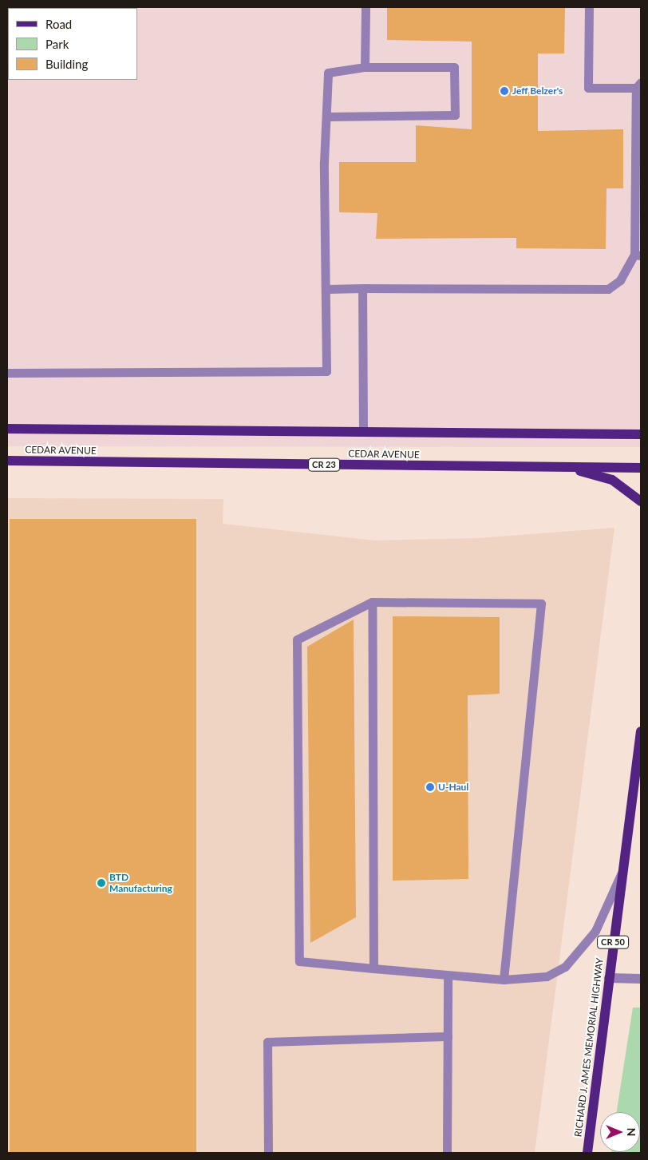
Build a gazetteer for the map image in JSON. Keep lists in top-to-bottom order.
{
  "streets": {
    "main road": [
      "CEDAR AVENUE",
      "CR 23",
      "CR 50",
      "RICHARD J. AMES MEMORIAL HIGHWAY"
    ]
  },
  "places": ["Jeff Belzer's", "U-Haul", "BTD Manufacturing"],
  "legend": ["Road", "Park", "Building"],
  "north": "right"
}
